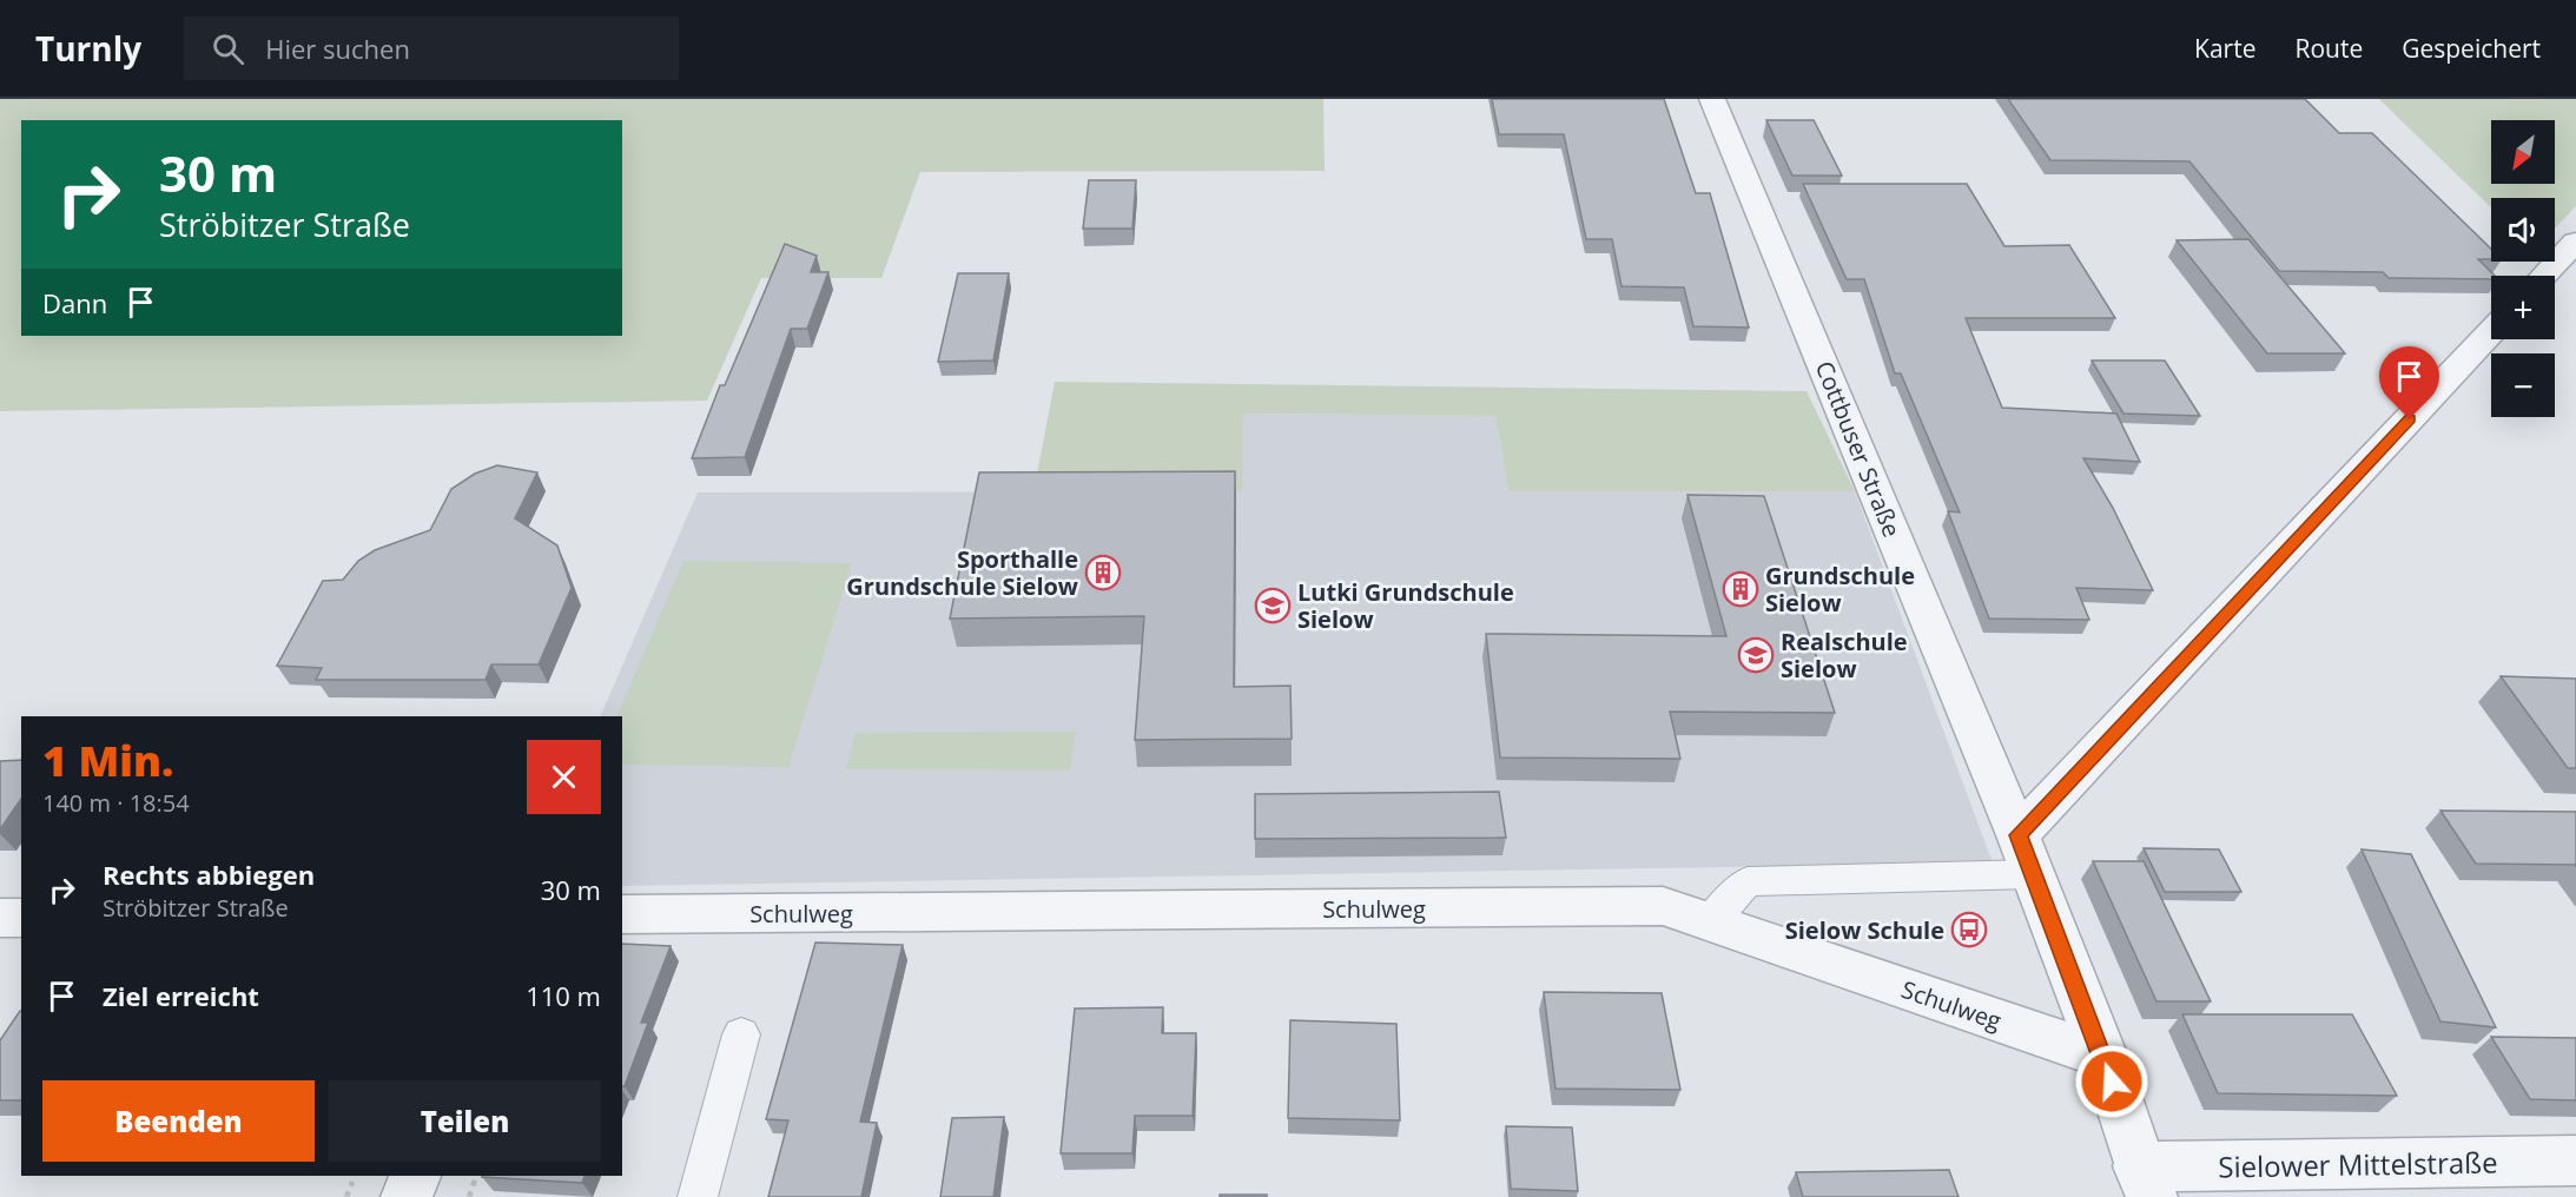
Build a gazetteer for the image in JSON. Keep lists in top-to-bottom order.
{
  "streets": {
    "street": ["Cottbuser Straße", "Schulweg", "Sielower Mittelstraße"]
  },
  "crossings": [
    ["Cottbuser Straße", "Schulweg"],
    ["Cottbuser Straße", "Sielower Mittelstraße"]
  ],
  "places": {
    "building": ["Sporthalle Grundschule Sielow", "Grundschule Sielow"],
    "school or university": ["Lutki Grundschule Sielow", "Realschule Sielow"],
    "bus stop": ["Sielow Schule"]
  },
  "north": "bottom left",
  "page": {
    "header": "Turnly",
    "search": "Hier suchen",
    "nav": ["Karte", "Route", "Gespeichert"],
    "map_buttons": ["+", "−"],
    "turn": ["30 m", "Ströbitzer Straße"],
    "then": "Dann",
    "heading": ["1 Min.", "140 m · 18:54"],
    "list": [
      {
        "name": "Rechts abbiegen",
        "note": "Ströbitzer Straße",
        "value": "30 m"
      },
      {
        "name": "Ziel erreicht",
        "value": "110 m"
      }
    ],
    "buttons": ["Beenden", "Teilen"]
  }
}
